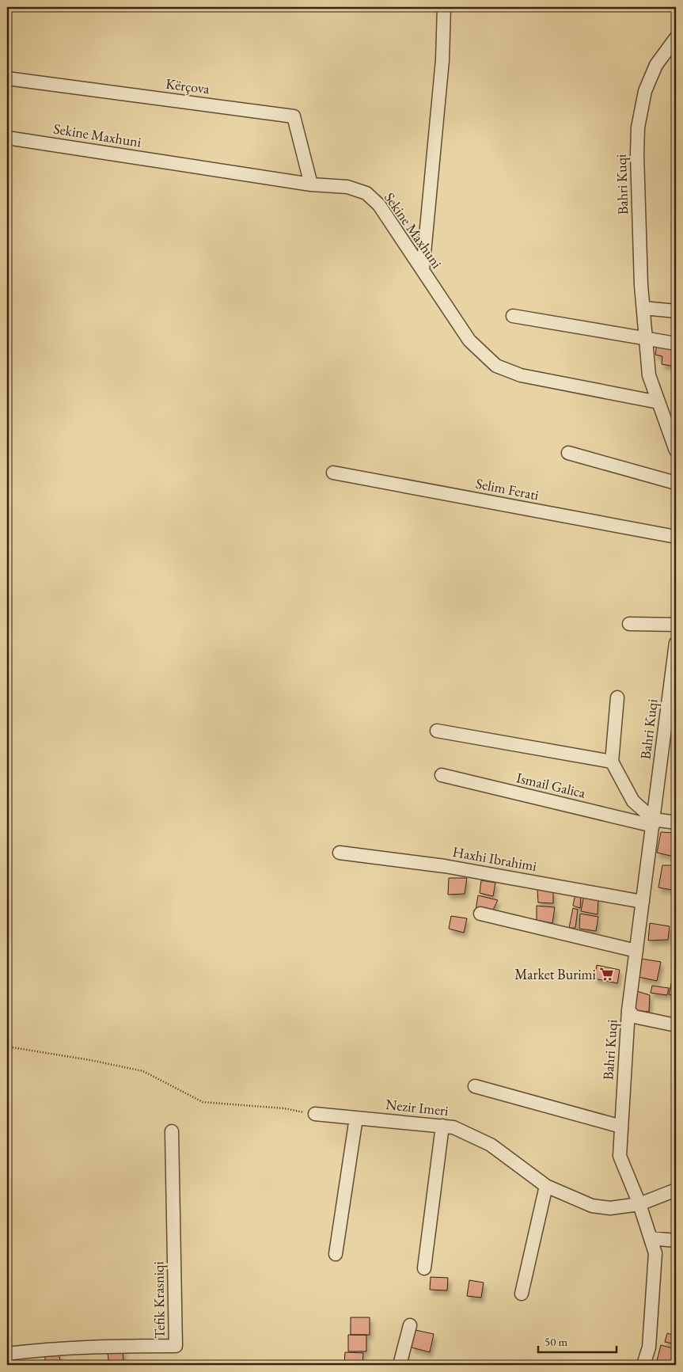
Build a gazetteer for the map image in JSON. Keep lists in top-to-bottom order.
{
  "streets": {
    "street": [
      "Kërçova",
      "Sekine Maxhuni",
      "Bahri Kuqi",
      "Selim Ferati",
      "Ismail Galica",
      "Haxhi Ibrahimi",
      "Nezir Imeri",
      "Tefik Krasniqi"
    ]
  },
  "crossings": [
    ["Kërçova", "Sekine Maxhuni"],
    ["Sekine Maxhuni", "Bahri Kuqi"],
    ["Bahri Kuqi", "Ismail Galica"],
    ["Bahri Kuqi", "Haxhi Ibrahimi"],
    ["Bahri Kuqi", "Nezir Imeri"]
  ],
  "places": {
    "supermarket": ["Market Burimi"]
  },
  "scale_bar": "50 m"
}
